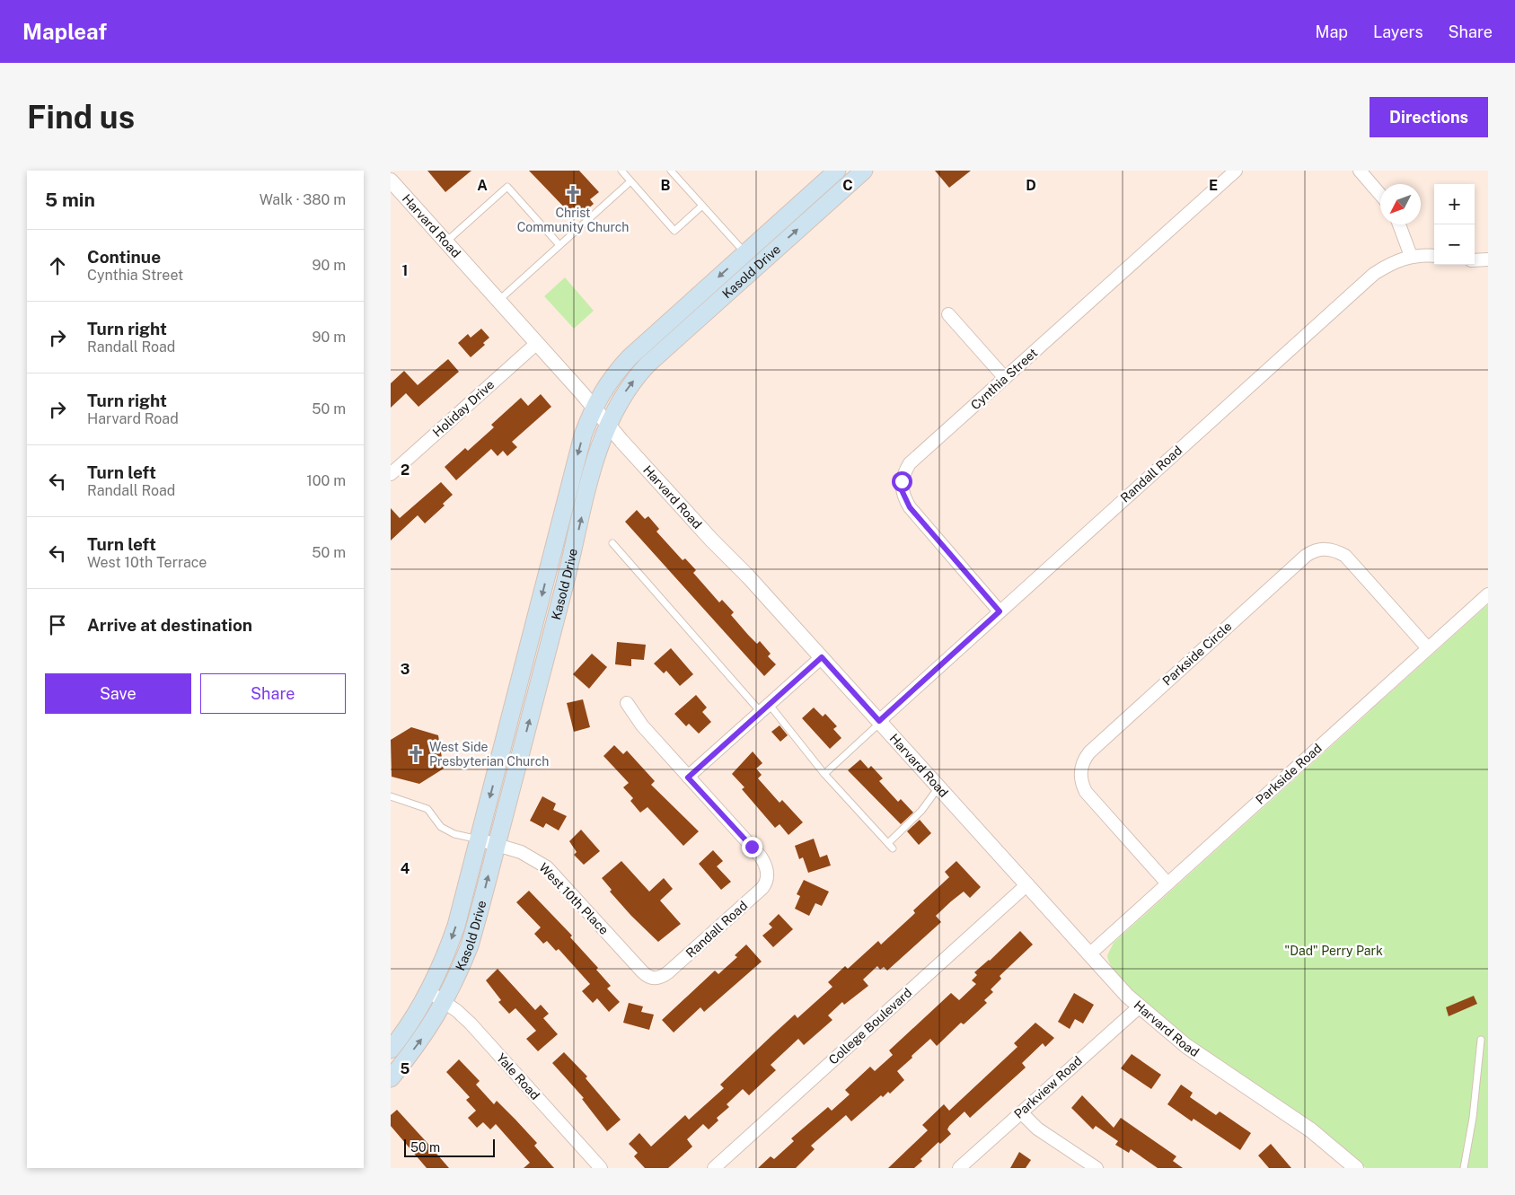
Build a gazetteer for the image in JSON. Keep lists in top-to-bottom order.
{
  "streets": {
    "main road": ["Kasold Drive"],
    "street": [
      "Harvard Road",
      "Cynthia Street",
      "Holiday Drive",
      "Randall Road",
      "Parkside Circle",
      "Parkside Road",
      "West 10th Place",
      "College Boulevard",
      "Yale Road",
      "Parkview Road"
    ]
  },
  "crossings": [
    ["Harvard Road", "Kasold Drive"],
    ["Harvard Road", "Holiday Drive"],
    ["Harvard Road", "Randall Road"],
    ["Harvard Road", "Parkside Road"],
    ["Harvard Road", "College Boulevard"],
    ["Harvard Road", "Parkview Road"],
    ["Kasold Drive", "West 10th Place"],
    ["Kasold Drive", "Yale Road"],
    ["Cynthia Street", "Randall Road"],
    ["Randall Road", "West 10th Place"],
    ["Parkside Circle", "Parkside Road"]
  ],
  "parks": ["\"Dad\" Perry Park"],
  "places": {
    "church": ["Christ Community Church", "West Side Presbyterian Church"]
  },
  "scale_bar": "50 m",
  "north": "bottom left",
  "page": {
    "header": "Mapleaf",
    "nav": ["Map", "Layers", "Share"],
    "buttons": [
      "Directions",
      ["Save", "Share"]
    ],
    "title": "Find us",
    "heading": ["5 min", "Walk · 380 m"],
    "map_buttons": ["+", "−"],
    "list": [
      ["Continue", "Cynthia Street", "90 m"],
      ["Turn right", "Randall Road", "90 m"],
      ["Turn right", "Harvard Road", "50 m"],
      ["Turn left", "Randall Road", "100 m"],
      ["Turn left", "West 10th Terrace", "50 m"],
      "Arrive at destination"
    ],
    "scale": "50 m"
  },
  "grid": {
    "columns": [
      "A",
      "B",
      "C",
      "D",
      "E"
    ],
    "rows": [
      "1",
      "2",
      "3",
      "4",
      "5"
    ]
  }
}
